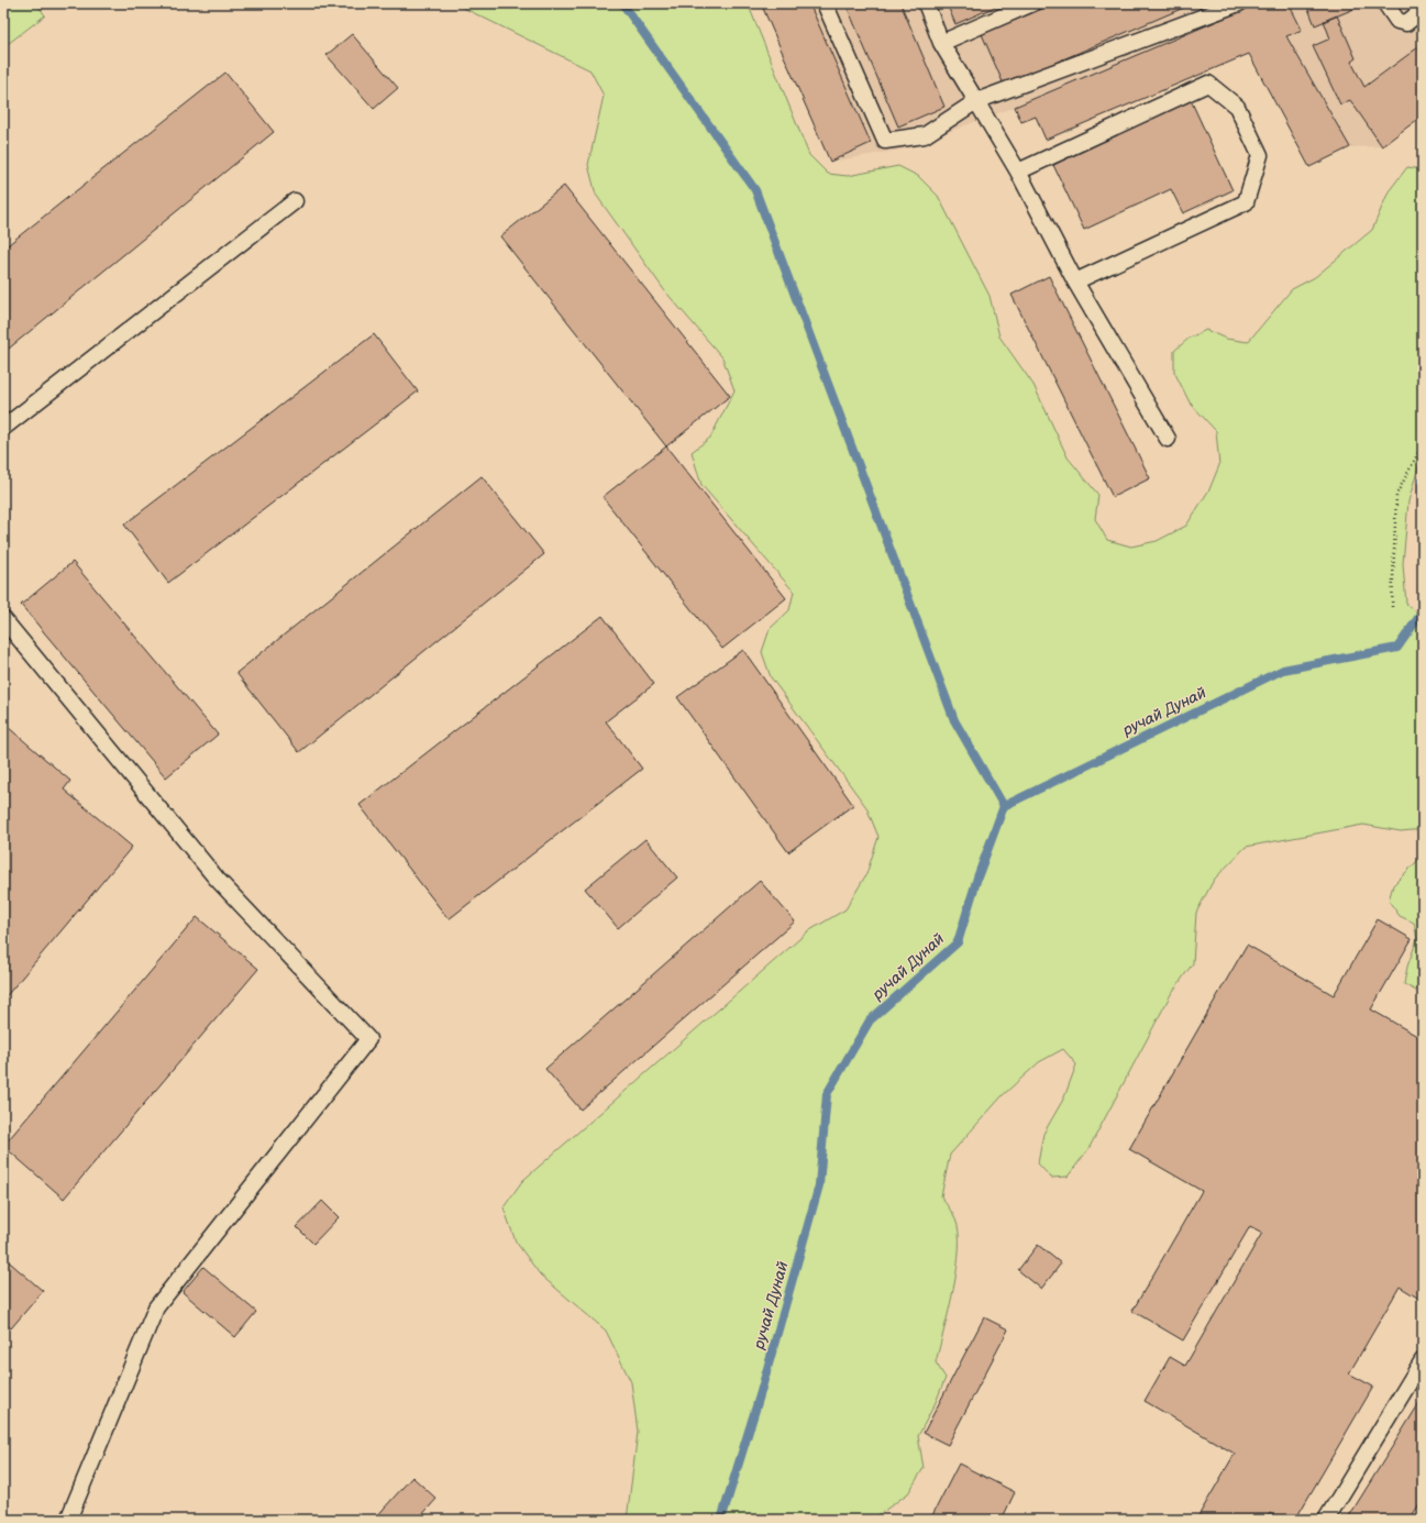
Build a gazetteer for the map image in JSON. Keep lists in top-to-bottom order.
{
  "water": ["ручай Дунай"]
}
